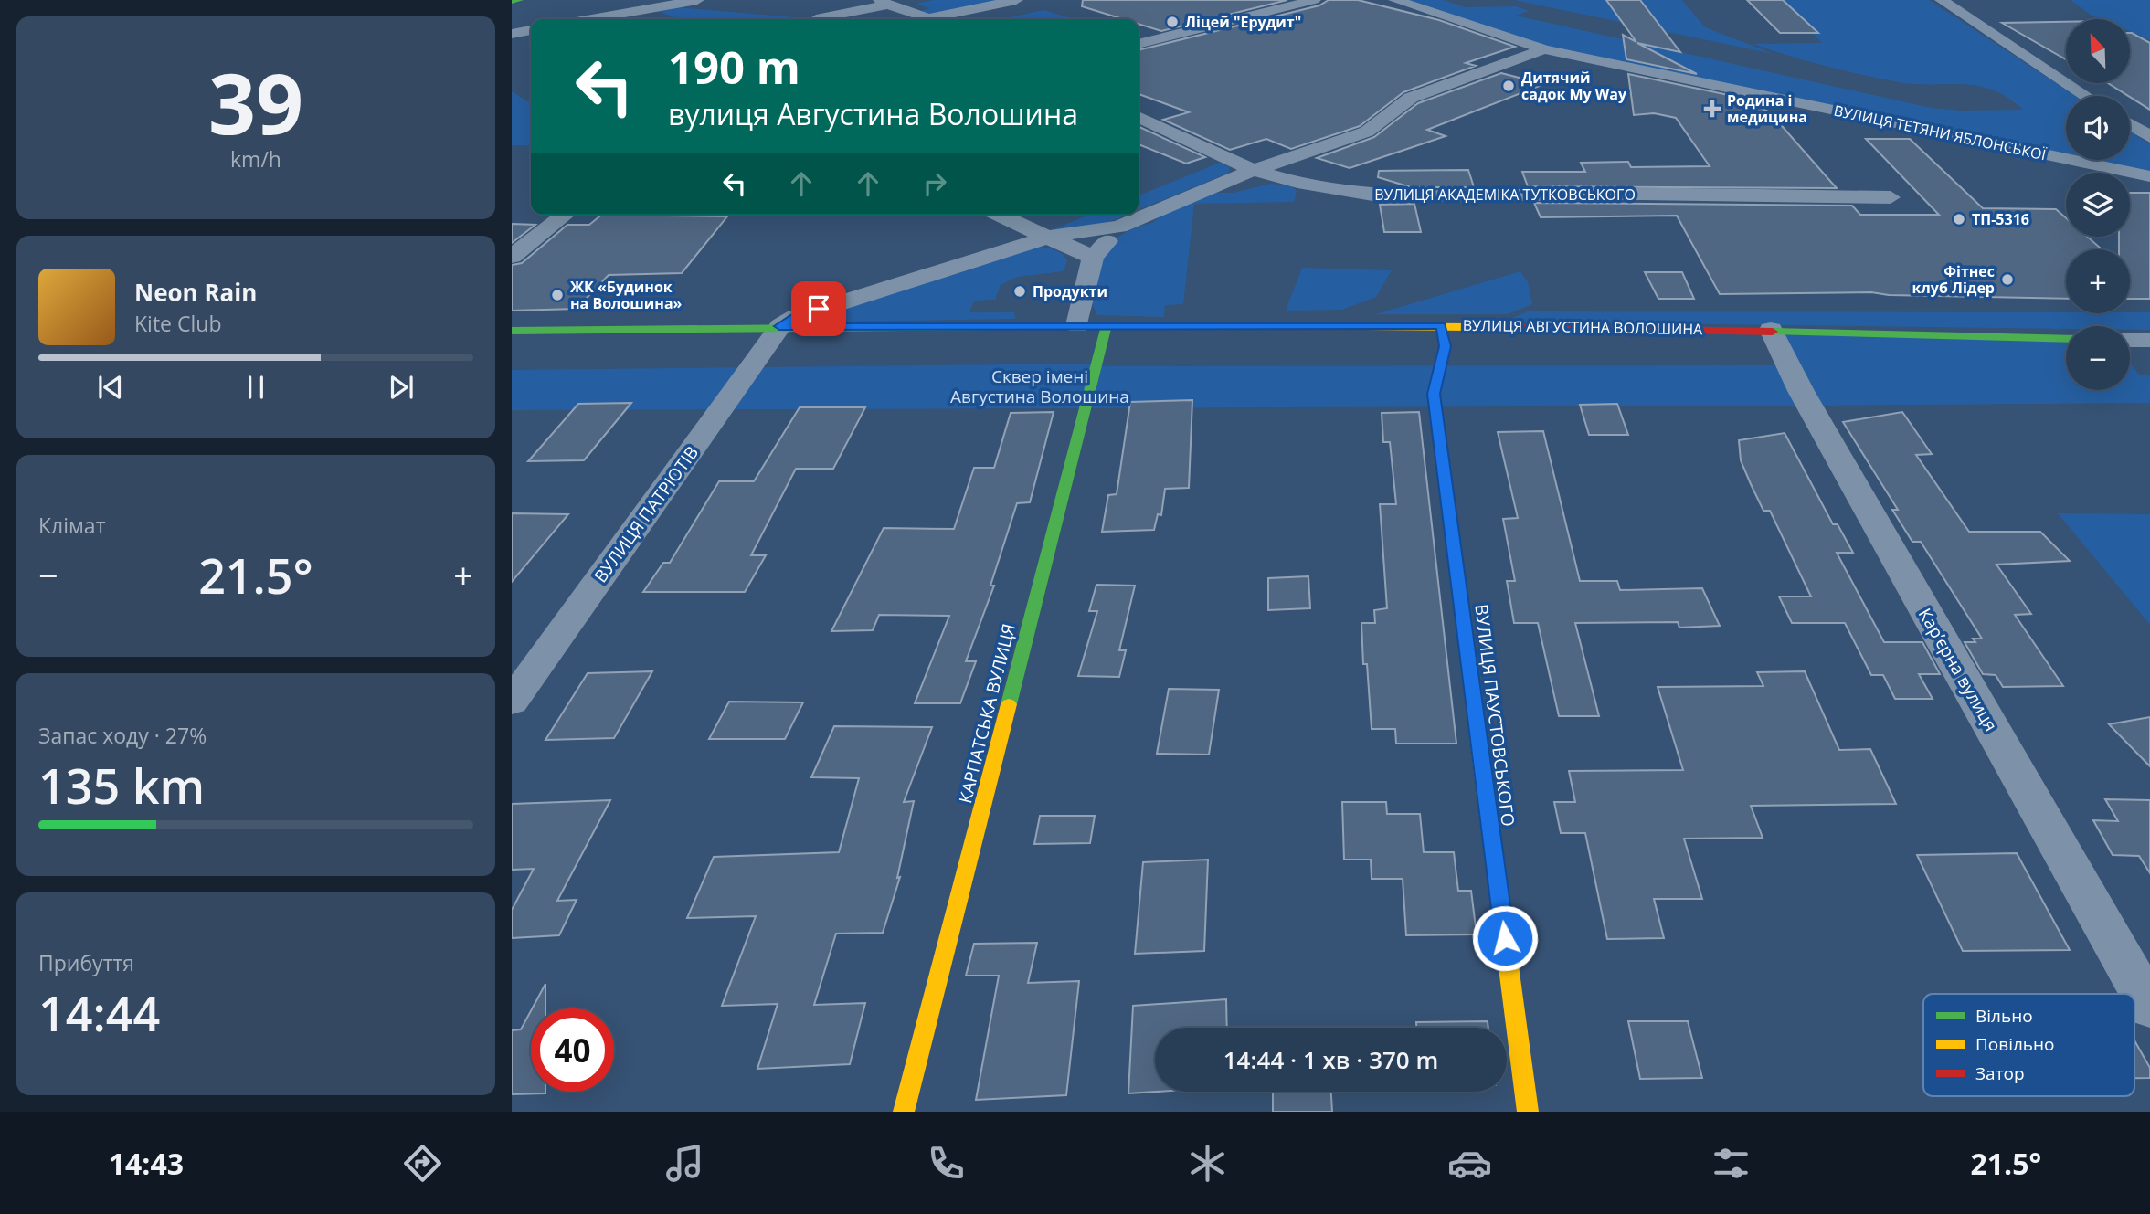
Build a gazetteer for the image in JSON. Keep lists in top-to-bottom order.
{
  "streets": {
    "street": [
      "ВУЛИЦЯ ТЕТЯНИ ЯБЛОНСЬКОЇ",
      "ВУЛИЦЯ АКАДЕМІКА ТУТКОВСЬКОГО",
      "ВУЛИЦЯ АВГУСТИНА ВОЛОШИНА",
      "ВУЛИЦЯ ПАТРІОТІВ",
      "Карʼєрна вулиця",
      "КАРПАТСЬКА ВУЛИЦЯ",
      "ВУЛИЦЯ ПАУСТОВСЬКОГО"
    ]
  },
  "crossings": [
    ["ВУЛИЦЯ АВГУСТИНА ВОЛОШИНА", "ВУЛИЦЯ ПАТРІОТІВ"],
    ["ВУЛИЦЯ АВГУСТИНА ВОЛОШИНА", "Карʼєрна вулиця"],
    ["ВУЛИЦЯ АВГУСТИНА ВОЛОШИНА", "КАРПАТСЬКА ВУЛИЦЯ"],
    ["ВУЛИЦЯ АВГУСТИНА ВОЛОШИНА", "ВУЛИЦЯ ПАУСТОВСЬКОГО"]
  ],
  "parks": ["Сквер імені Августина Волошина"],
  "places": {
    "other": [
      "Ліцей \"Ерудит\"",
      "Дитячий садок My Way",
      "ТП-5316",
      "Фітнес клуб Лідер",
      "Продукти",
      "ЖК «Будинок на Волошина»"
    ],
    "health": ["Родина і медицина"]
  },
  "legend": ["Вільно", "Повільно", "Затор"],
  "north": "top left",
  "page": {
    "tile": [
      ["39", "km/h"],
      "Клімат",
      ["Запас ходу · 27%", "135 km"],
      ["Прибуття", "14:44"]
    ],
    "map_buttons": ["+", "−"],
    "turn": ["190 m", "вулиця Августина Волошина"],
    "song": ["Neon Rain", "Kite Club"],
    "heat": ["−", "21.5°", "+"],
    "limit": "40",
    "trip": "14:44 · 1 хв · 370 m",
    "tabs": ["14:43", "21.5°"]
  }
}
